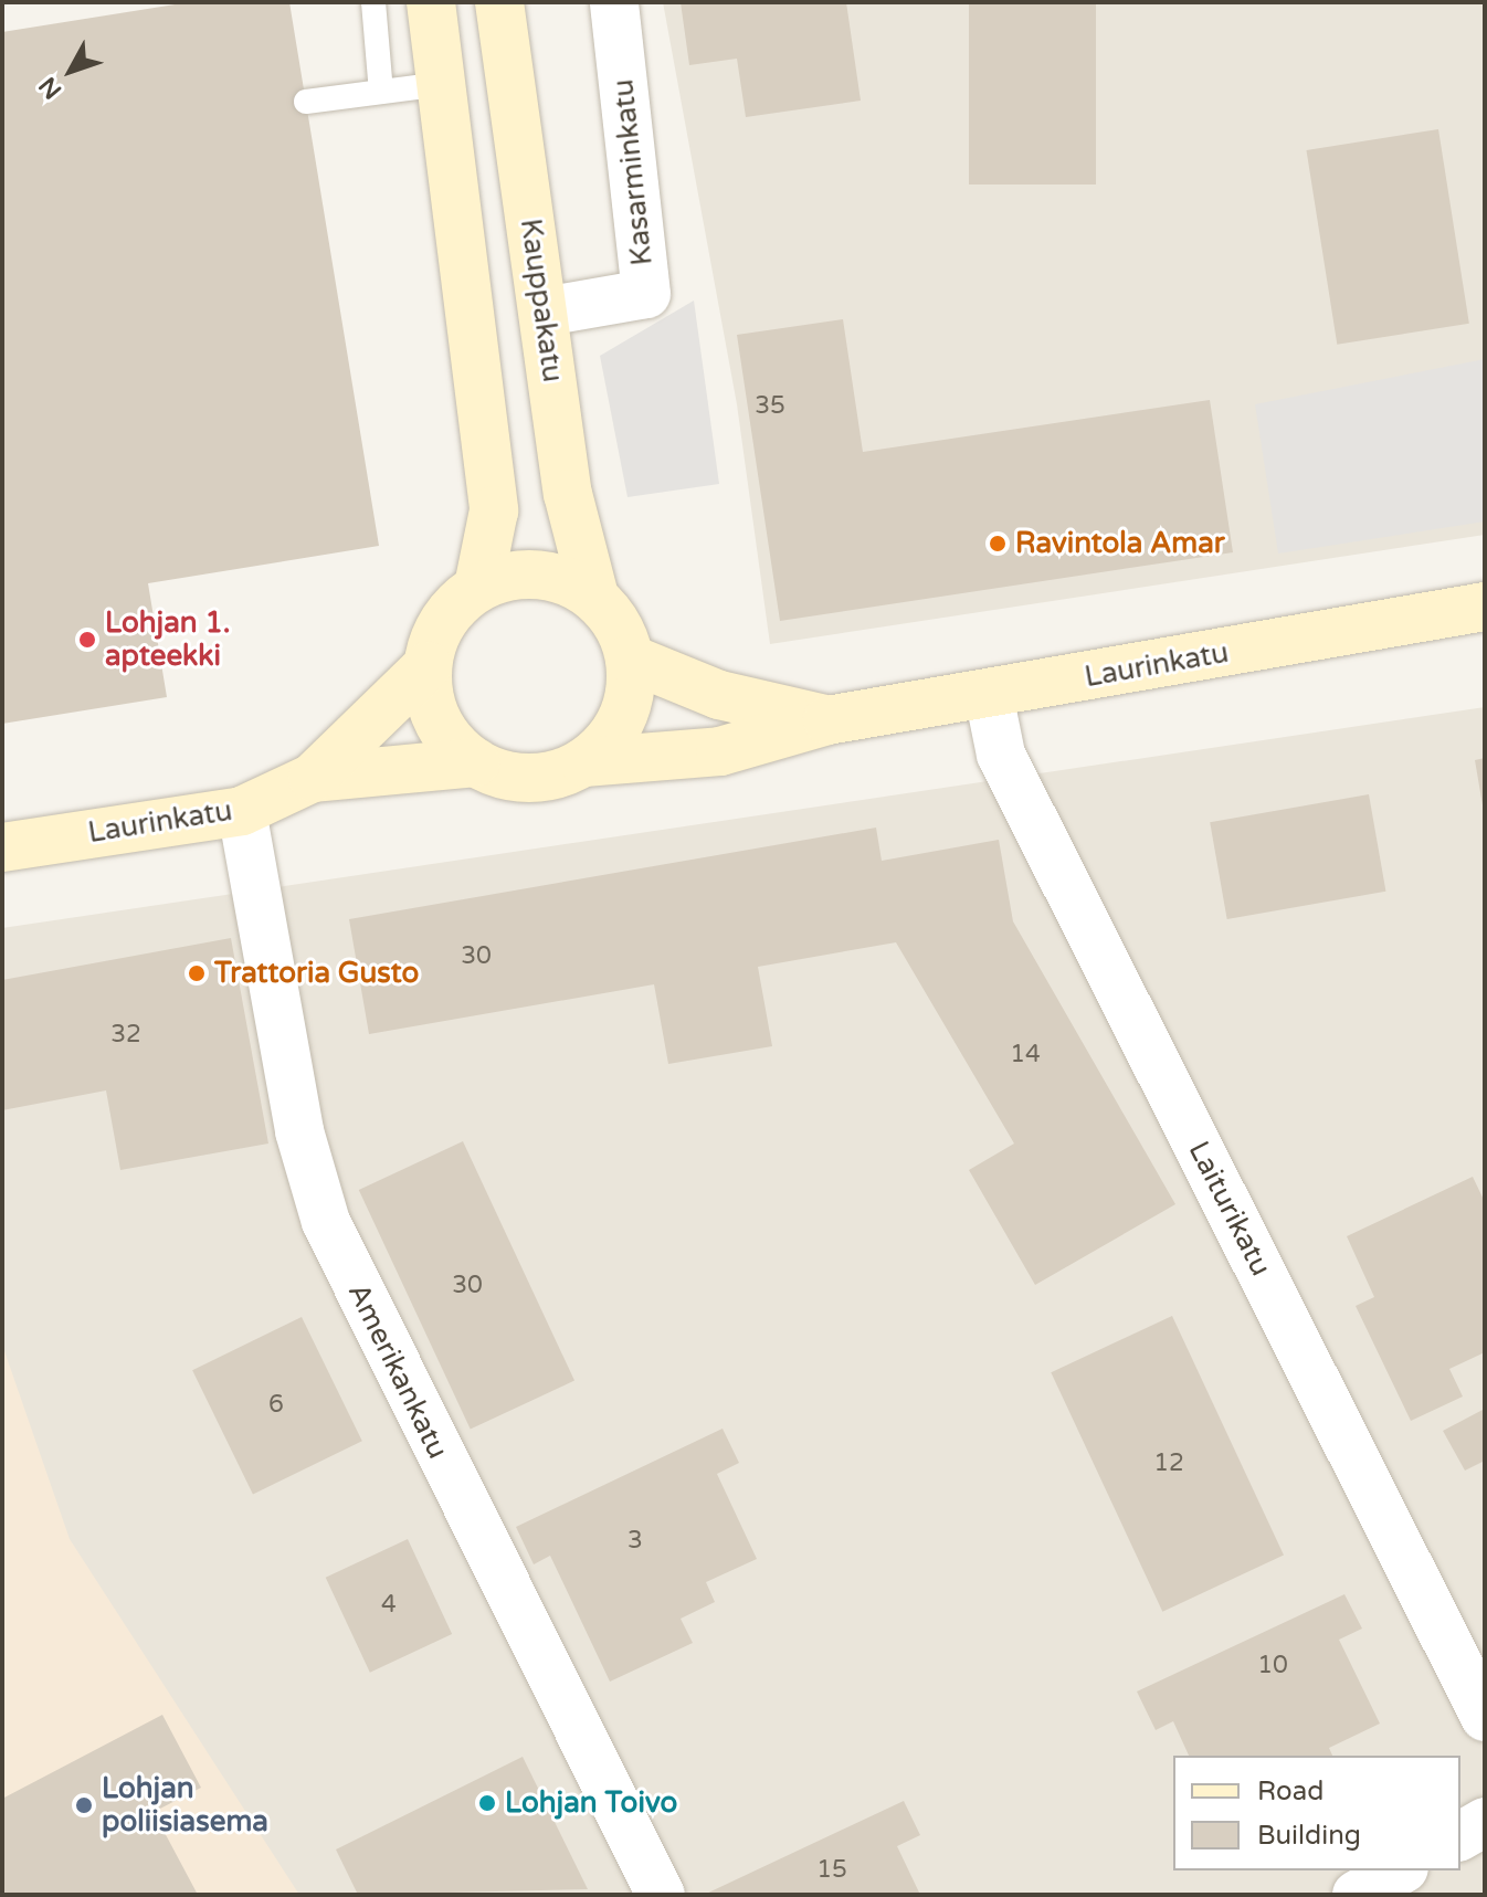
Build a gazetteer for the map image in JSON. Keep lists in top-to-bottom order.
{
  "streets": {
    "main road": ["Kauppakatu", "Laurinkatu"],
    "street": ["Kasarminkatu", "Laiturikatu", "Amerikankatu"]
  },
  "crossings": [
    ["Kasarminkatu", "Kauppakatu"],
    ["Kauppakatu", "Laurinkatu"],
    ["Laurinkatu", "Laiturikatu"],
    ["Laurinkatu", "Amerikankatu"]
  ],
  "places": [
    "Ravintola Amar",
    "Lohjan 1. apteekki",
    "Trattoria Gusto",
    "Lohjan Toivo",
    "Lohjan poliisiasema"
  ],
  "house_numbers": [
    "35",
    "30",
    "32",
    "14",
    "30",
    "6",
    "12",
    "3",
    "4",
    "10",
    "15"
  ],
  "legend": ["Road", "Building"],
  "north": "bottom left"
}
